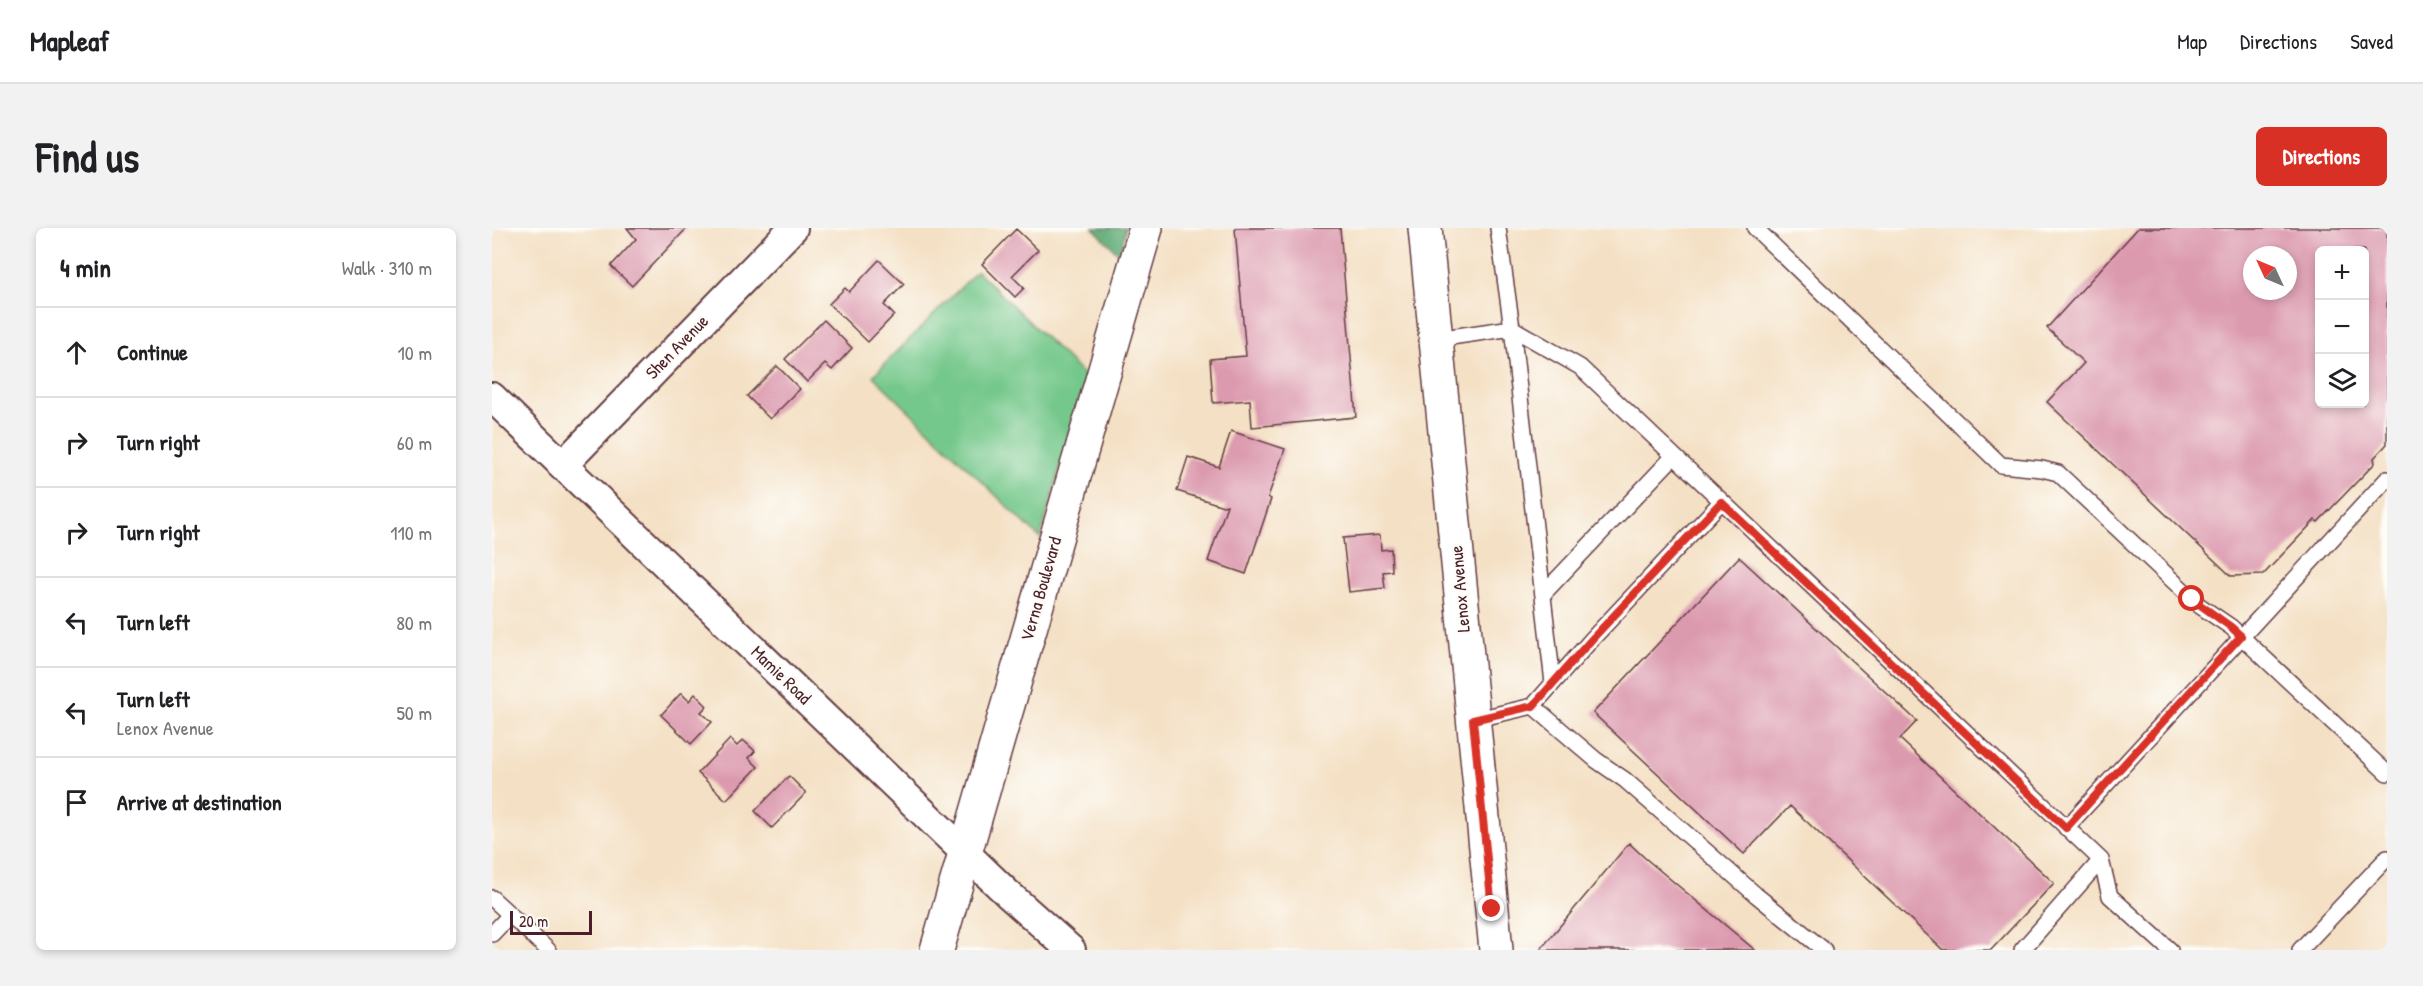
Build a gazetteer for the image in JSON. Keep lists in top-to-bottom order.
{
  "streets": {
    "street": [
      "Shen Avenue",
      "Verna Boulevard",
      "Lenox Avenue",
      "Mamie Road"
    ]
  },
  "crossings": [
    ["Shen Avenue", "Mamie Road"],
    ["Verna Boulevard", "Mamie Road"]
  ],
  "scale_bar": "20 m",
  "north": "top left",
  "page": {
    "header": "Mapleaf",
    "nav": ["Map", "Directions", "Saved"],
    "buttons": "Directions",
    "title": "Find us",
    "heading": ["4 min", "Walk · 310 m"],
    "map_buttons": ["+", "−"],
    "list": [
      ["Continue", "10 m"],
      ["Turn right", "60 m"],
      ["Turn right", "110 m"],
      ["Turn left", "80 m"],
      ["Turn left", "Lenox Avenue", "50 m"],
      "Arrive at destination"
    ],
    "scale": "20 m"
  }
}
